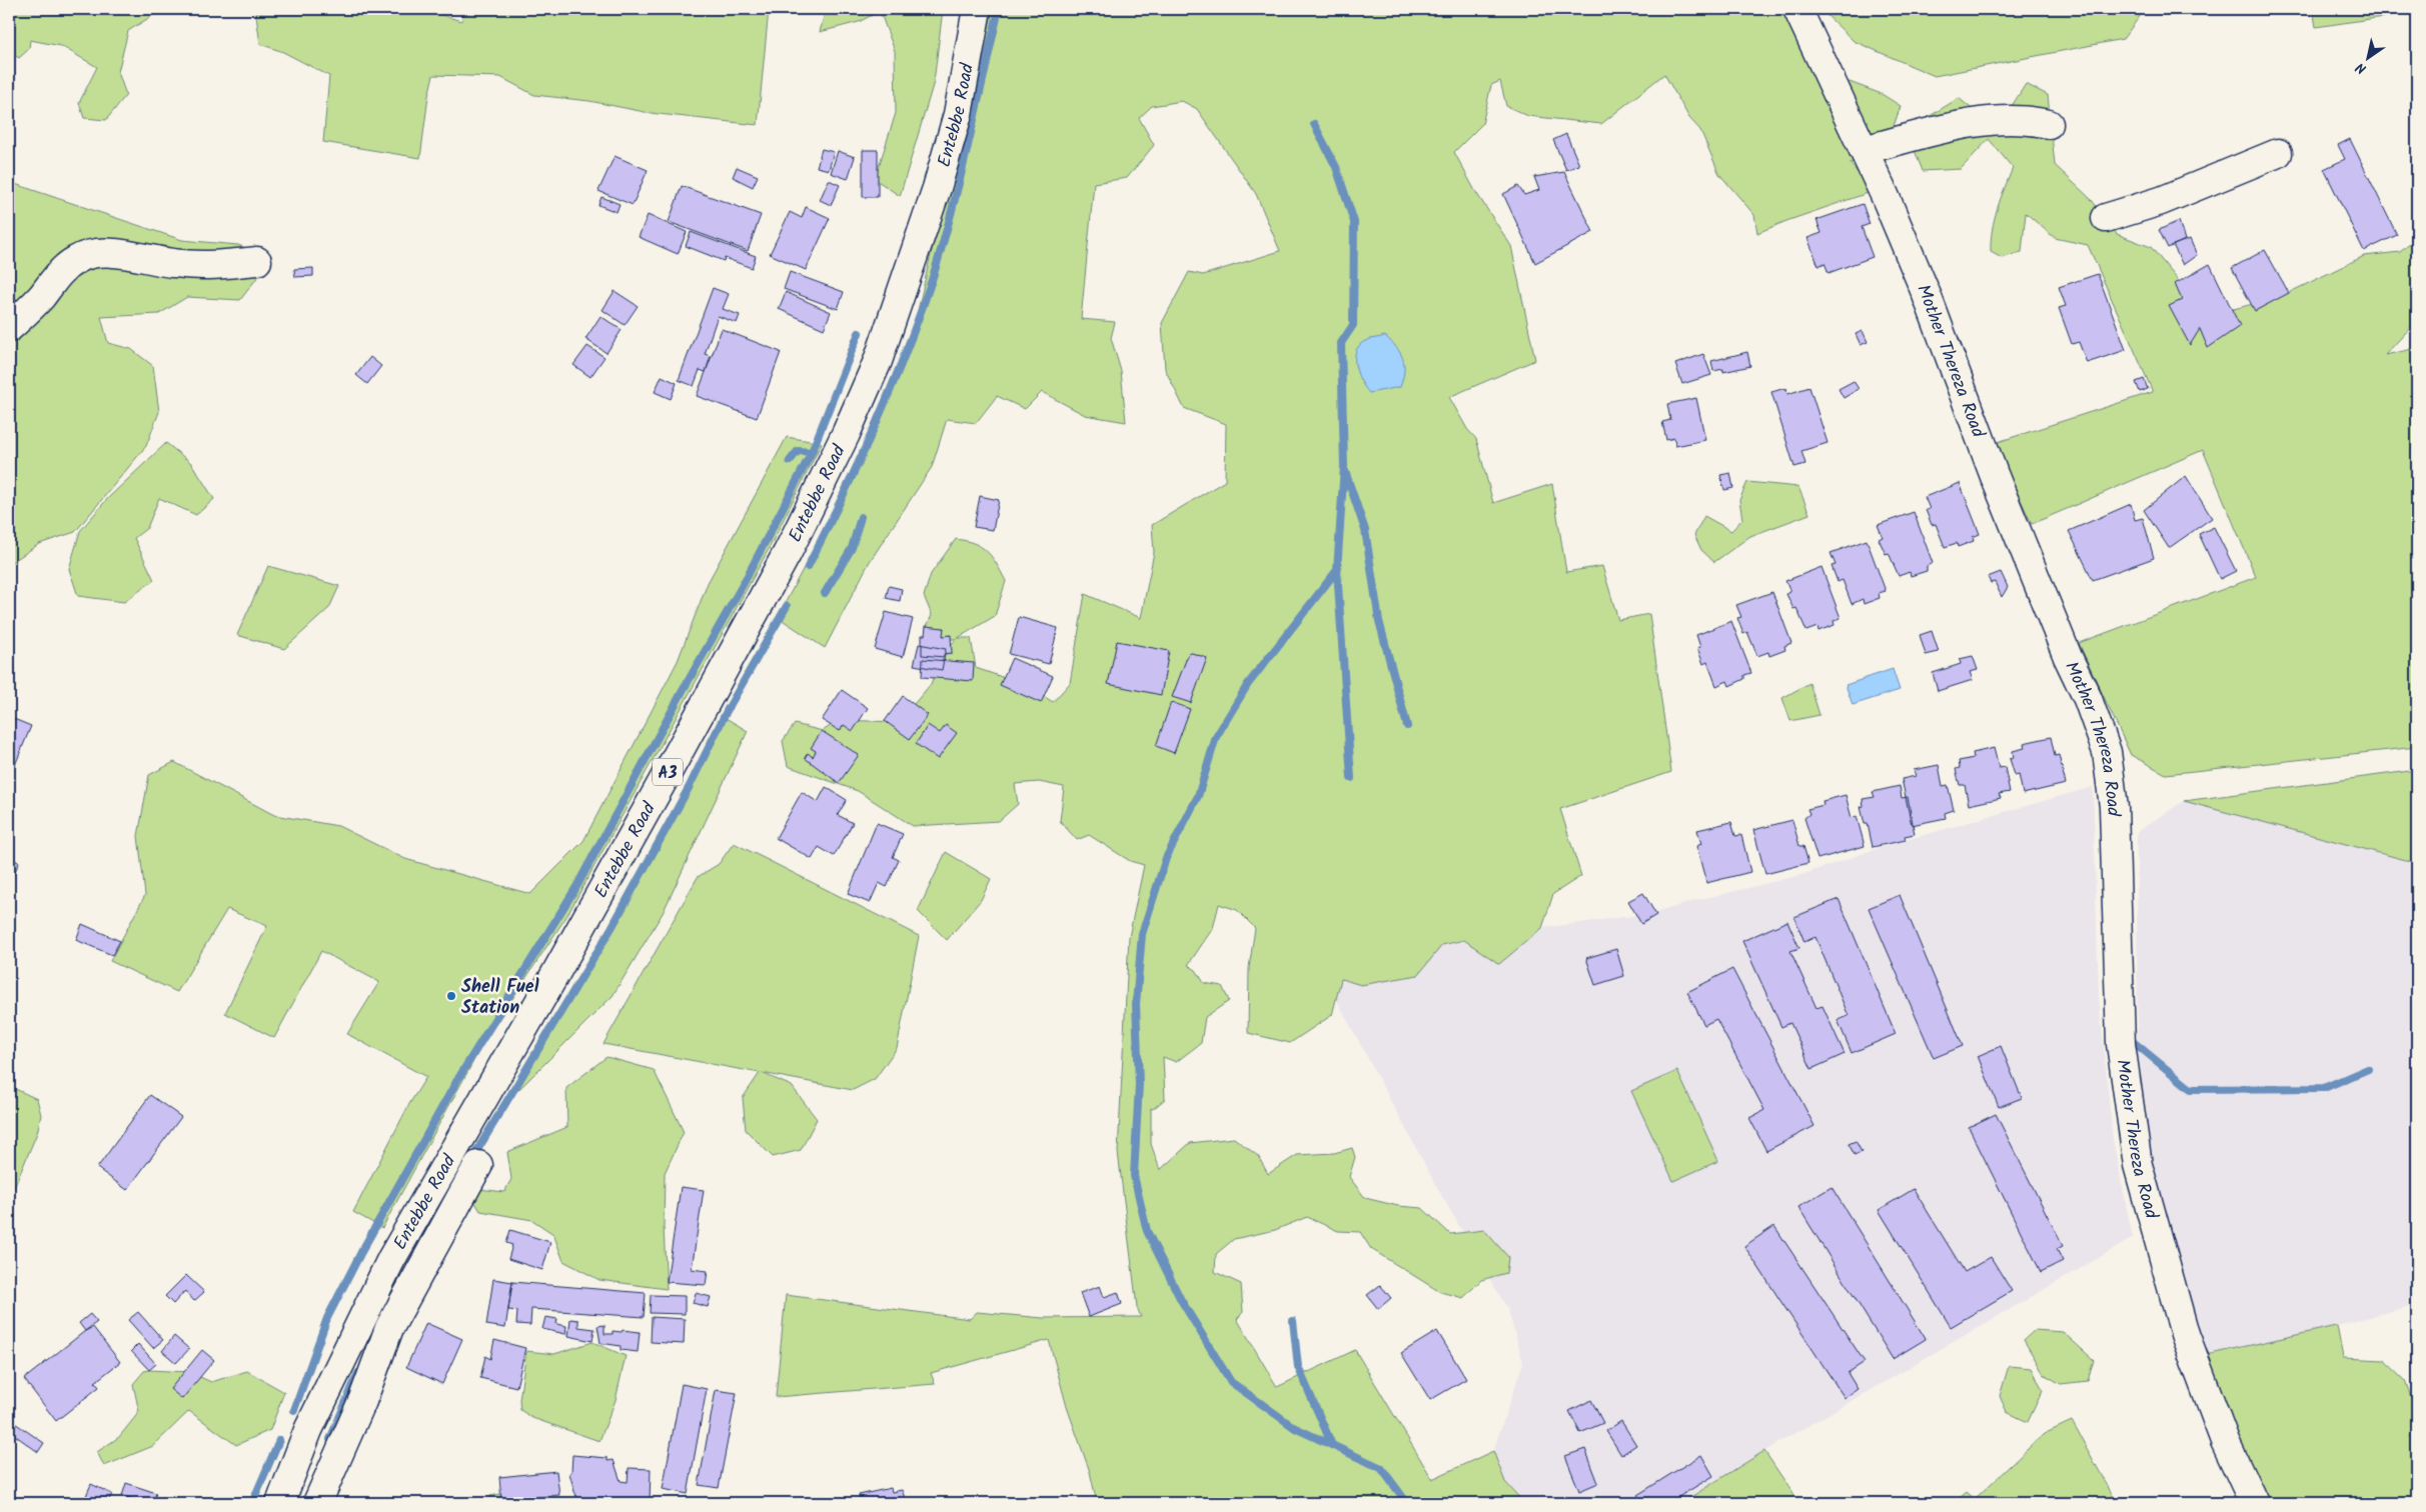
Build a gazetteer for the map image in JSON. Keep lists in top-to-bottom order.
{
  "streets": {
    "street": ["Entebbe Road", "Mother Thereza Road", "A3"]
  },
  "places": ["Shell Fuel Station"],
  "north": "bottom left"
}
